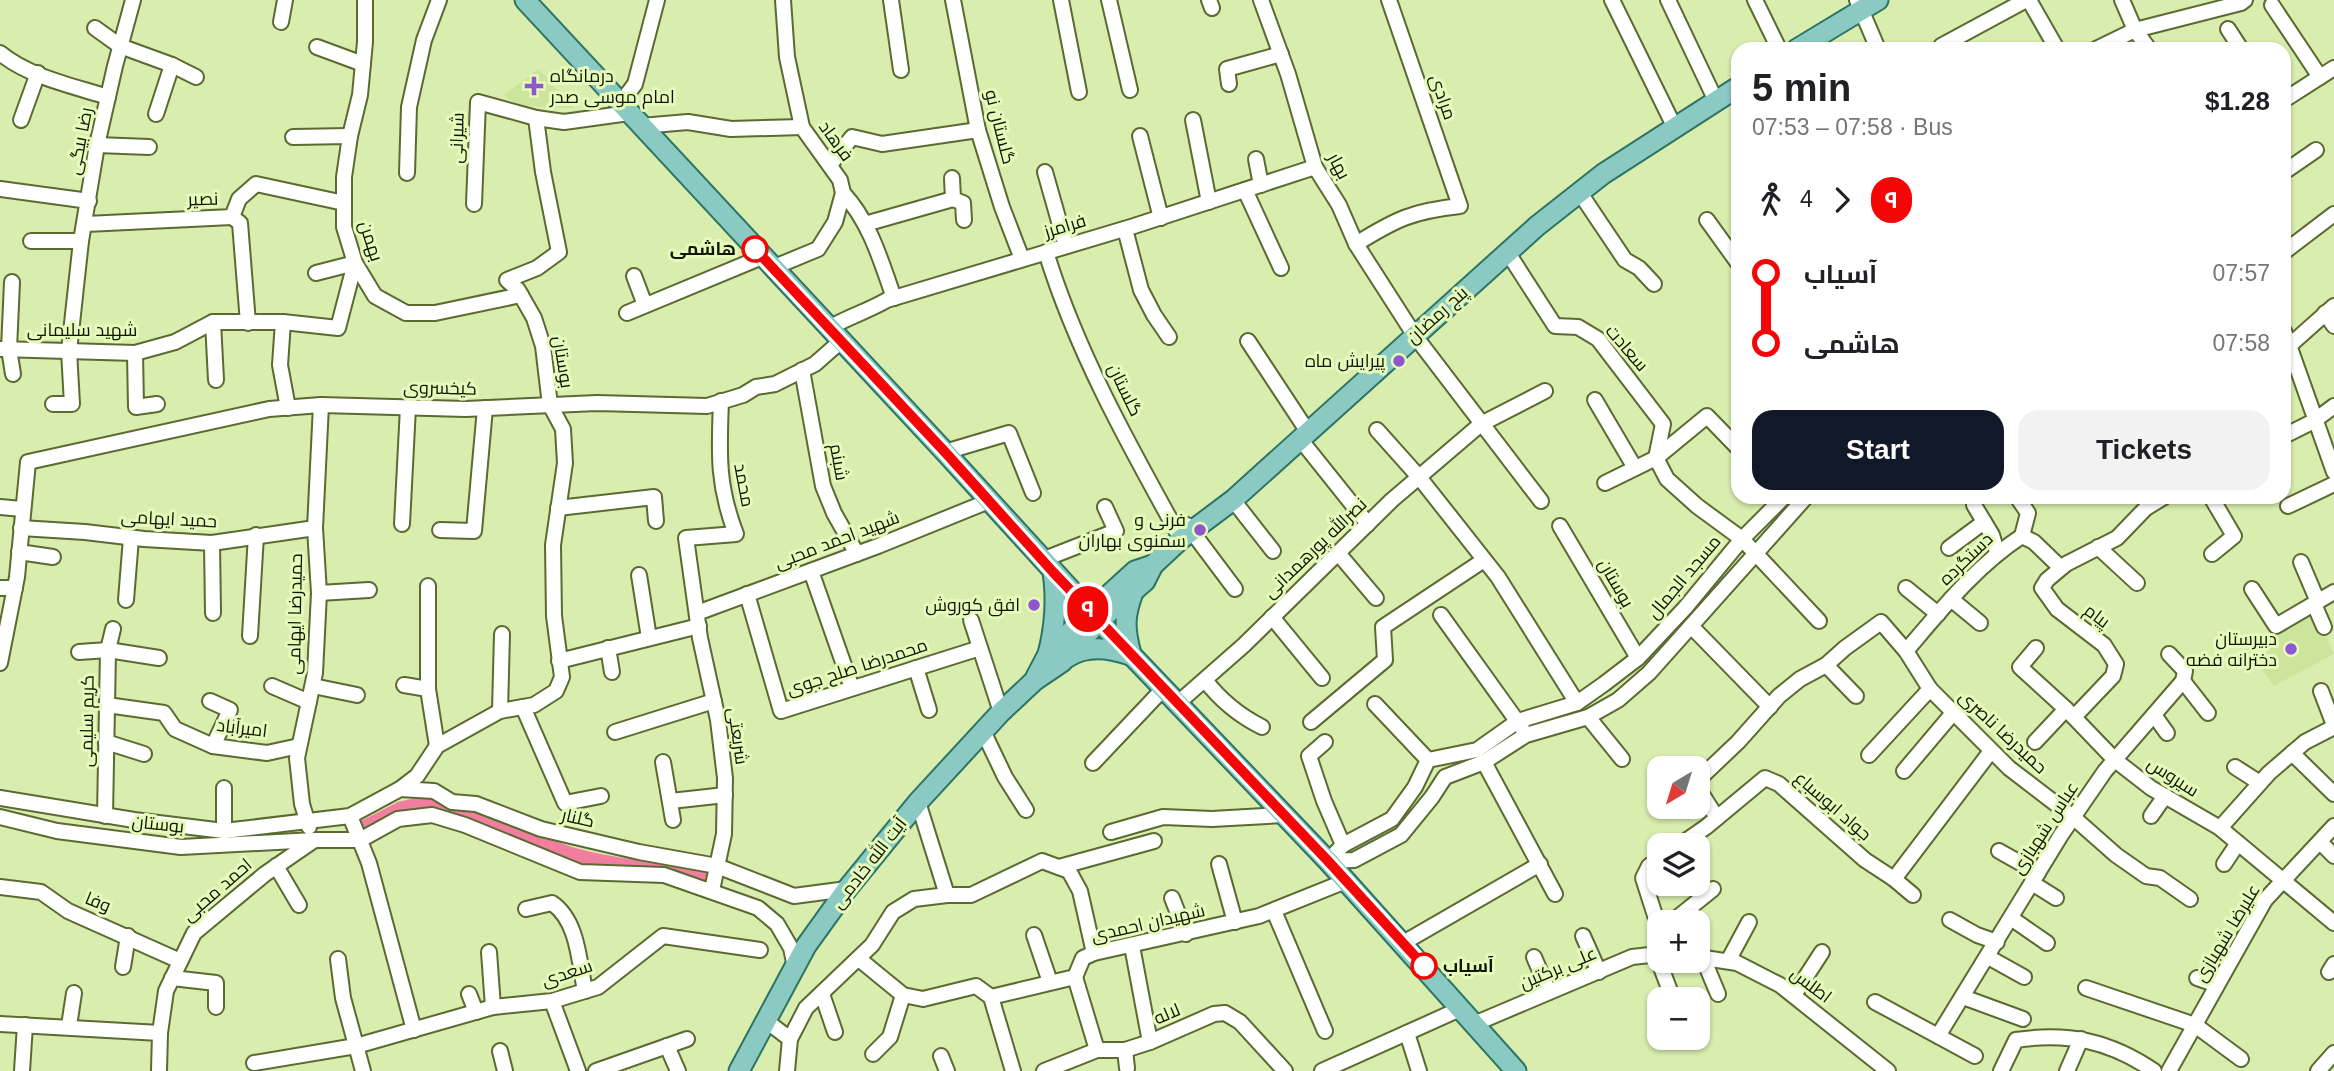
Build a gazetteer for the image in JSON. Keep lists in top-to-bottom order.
{
  "streets": {
    "main road": ["پنج رمضان", "آیت الله خادمی"],
    "street": [
      "مرادی",
      "گلستان نو",
      "شیرانی",
      "رضا بیگی",
      "فرهاد",
      "بهار",
      "نصیر",
      "فرامرز",
      "بهمن",
      "شهید سلیمانی",
      "سعادت",
      "بوستان",
      "کیخسروی",
      "گلستان",
      "شبنم",
      "محمد",
      "حمید ایهامی",
      "شهید احمد محبی",
      "نصرالله پورهمدانی",
      "دستگرده",
      "مسجد الجمال",
      "حمیدرضا ایهامی",
      "پیام",
      "محمدرضا صلح جوی",
      "کریم سلیمی",
      "امیرآباد",
      "حمیدرضا ناصری",
      "شریعتی",
      "سیروس",
      "جواد ابوسباع",
      "گلنار",
      "عباس شهبازی",
      "احمد محبی",
      "وفا",
      "شهیدان احمدی",
      "علیرضا شهبازی",
      "علی برکتین",
      "سعدی",
      "اطلس",
      "لاله"
    ]
  },
  "crossings": [
    ["مرادی", "بهار"],
    ["گلستان نو", "فرامرز"],
    ["شیرانی", "فرهاد"],
    ["شیرانی", "بوستان"],
    ["رضا بیگی", "نصیر"],
    ["رضا بیگی", "شهید سلیمانی"],
    ["فرهاد", "فرامرز"],
    ["بهار", "فرامرز"],
    ["بهار", "پنج رمضان"],
    ["بهار", "نصرالله پورهمدانی"],
    ["نصیر", "بهمن"],
    ["فرامرز", "کیخسروی"],
    ["فرامرز", "گلستان"],
    ["بهمن", "شهید سلیمانی"],
    ["بهمن", "بوستان"],
    ["پنج رمضان", "سعادت"],
    ["پنج رمضان", "گلستان"],
    ["پنج رمضان", "آیت الله خادمی"],
    ["بوستان", "کیخسروی"],
    ["بوستان", "شهید احمد محبی"],
    ["بوستان", "مسجد الجمال"],
    ["بوستان", "حمیدرضا ایهامی"],
    ["بوستان", "کریم سلیمی"],
    ["بوستان", "احمد محبی"],
    ["کیخسروی", "شبنم"],
    ["کیخسروی", "محمد"],
    ["کیخسروی", "حمیدرضا ایهامی"],
    ["شبنم", "شهید احمد محبی"],
    ["محمد", "شهید احمد محبی"],
    ["محمد", "شریعتی"],
    ["حمید ایهامی", "حمیدرضا ایهامی"],
    ["شهید احمد محبی", "محمدرضا صلح جوی"],
    ["شهید احمد محبی", "شریعتی"],
    ["دستگرده", "پیام"],
    ["دستگرده", "حمیدرضا ناصری"],
    ["حمیدرضا ایهامی", "امیرآباد"],
    ["حمیدرضا ایهامی", "احمد محبی"],
    ["پیام", "سیروس"],
    ["کریم سلیمی", "امیرآباد"],
    ["حمیدرضا ناصری", "عباس شهبازی"],
    ["شریعتی", "گلنار"],
    ["سیروس", "عباس شهبازی"],
    ["سیروس", "علیرضا شهبازی"],
    ["گلنار", "آیت الله خادمی"],
    ["احمد محبی", "وفا"]
  ],
  "places": {
    "health": ["درمانگاه امام موسی صدر"],
    "other": [
      "هاشمی",
      "پیرایش ماه",
      "فرنی و سمنوی بهاران",
      "افق کوروش",
      "دبیرستان دخترانه فضه",
      "آسیاب"
    ]
  },
  "lines": ["bus line ۹"],
  "north": "bottom left",
  "page": {
    "on_map": "۹",
    "heading": ["5 min", "07:53 – 07:58 · Bus", "$1.28"],
    "legs": ["4", "۹"],
    "list": [
      {
        "name": "آسیاب",
        "value": "07:57"
      },
      {
        "name": "هاشمی",
        "value": "07:58"
      }
    ],
    "buttons": ["Start", "Tickets"],
    "map_buttons": ["+", "−"]
  }
}
